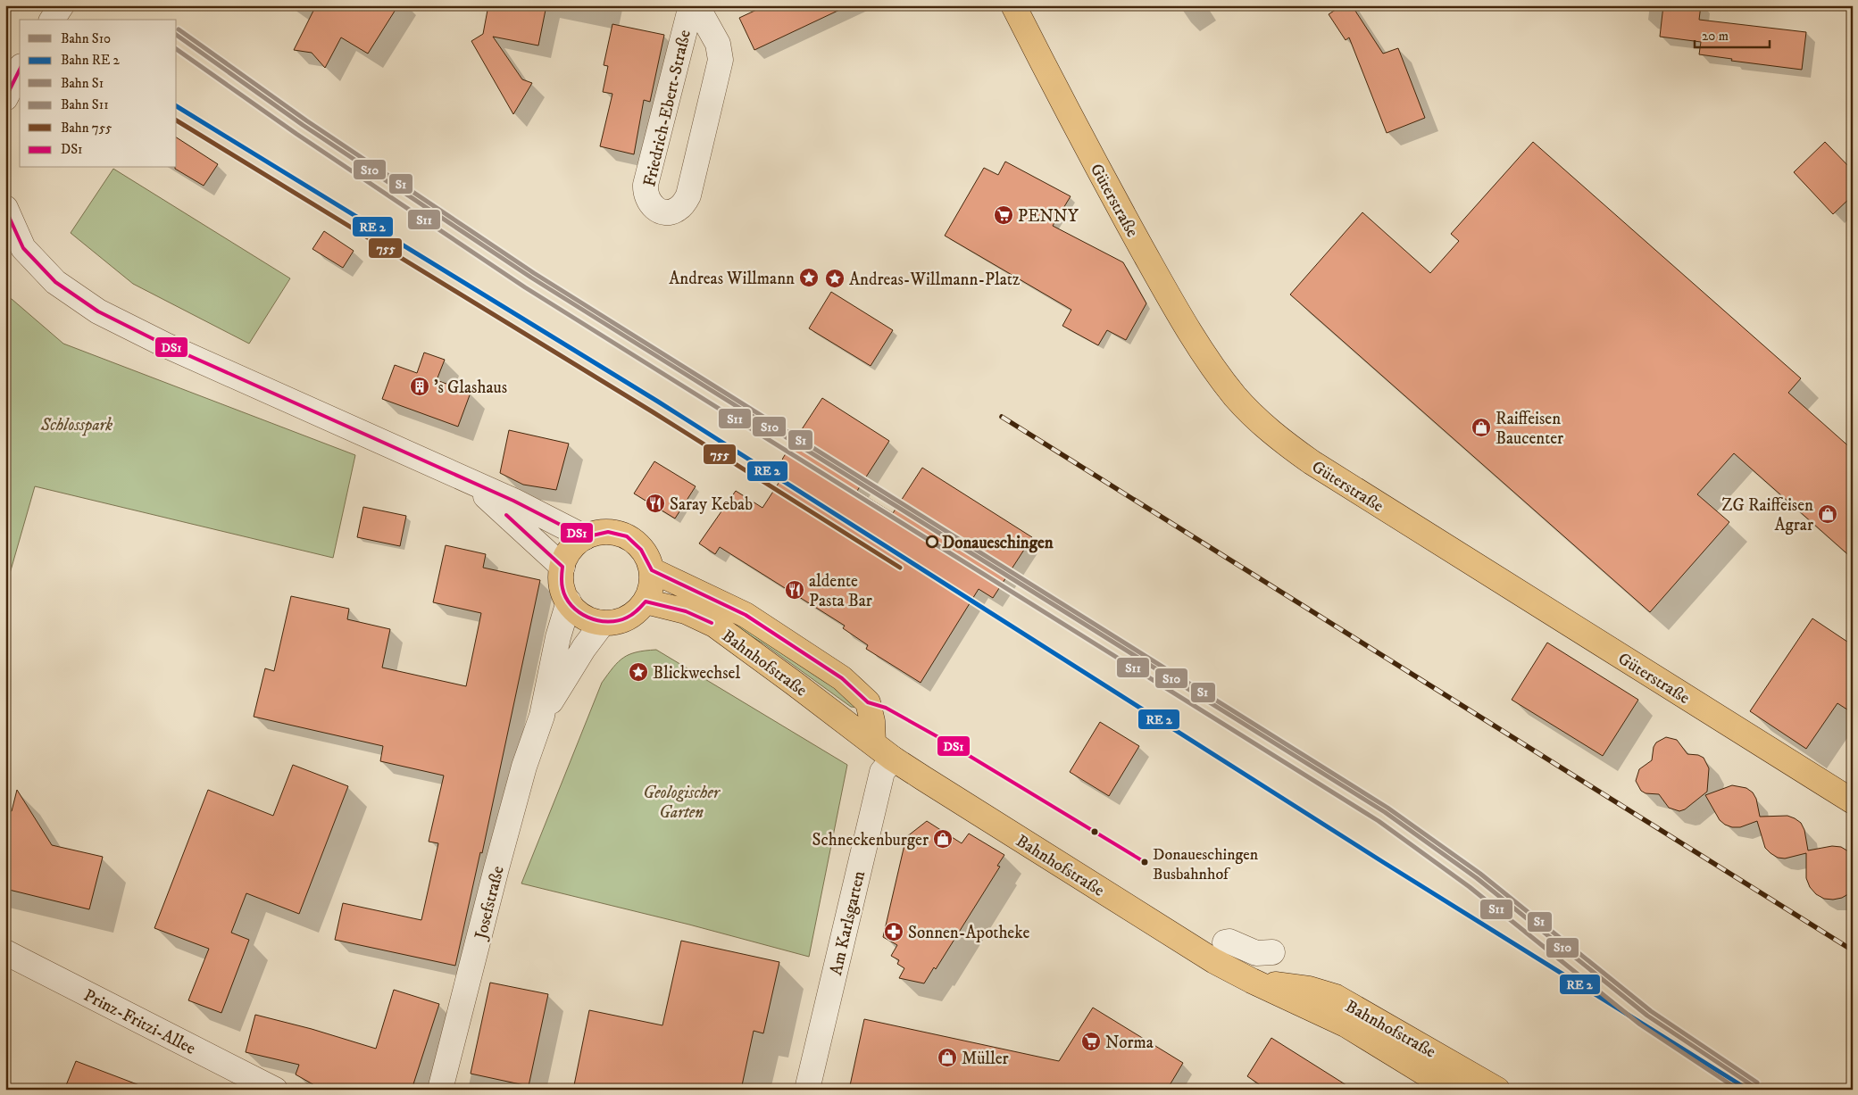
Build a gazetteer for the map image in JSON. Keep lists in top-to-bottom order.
{
  "streets": {
    "main road": ["Güterstraße", "Bahnhofstraße"],
    "street": [
      "Friedrich-Ebert-Straße",
      "Josefstraße",
      "Am Karlsgarten",
      "Prinz-Fritzi-Allee"
    ]
  },
  "crossings": [
    ["Bahnhofstraße", "Josefstraße"],
    ["Bahnhofstraße", "Am Karlsgarten"]
  ],
  "parks": ["Schlosspark", "Geologischer Garten"],
  "places": {
    "supermarket": ["PENNY", "Norma"],
    "place": ["Andreas Willmann", "Andreas-Willmann-Platz", "Blickwechsel"],
    "building": ["'s Glashaus"],
    "shop": [
      "Raiffeisen Baucenter",
      "ZG Raiffeisen Agrar",
      "Schneckenburger",
      "Müller"
    ],
    "restaurant": ["Saray Kebab", "aldente Pasta Bar"],
    "other": ["Donaueschingen", "Donaueschingen Busbahnhof"],
    "pharmacy": ["Sonnen-Apotheke"]
  },
  "lines": [
    "rail line S1",
    "rail line S10",
    "rail line S11",
    "transit line DS1",
    "rail line 755"
  ],
  "legend": [
    "Bahn S10",
    "Bahn RE 2",
    "Bahn S1",
    "Bahn S11",
    "Bahn 755",
    "DS1"
  ],
  "scale_bar": "20 m"
}
